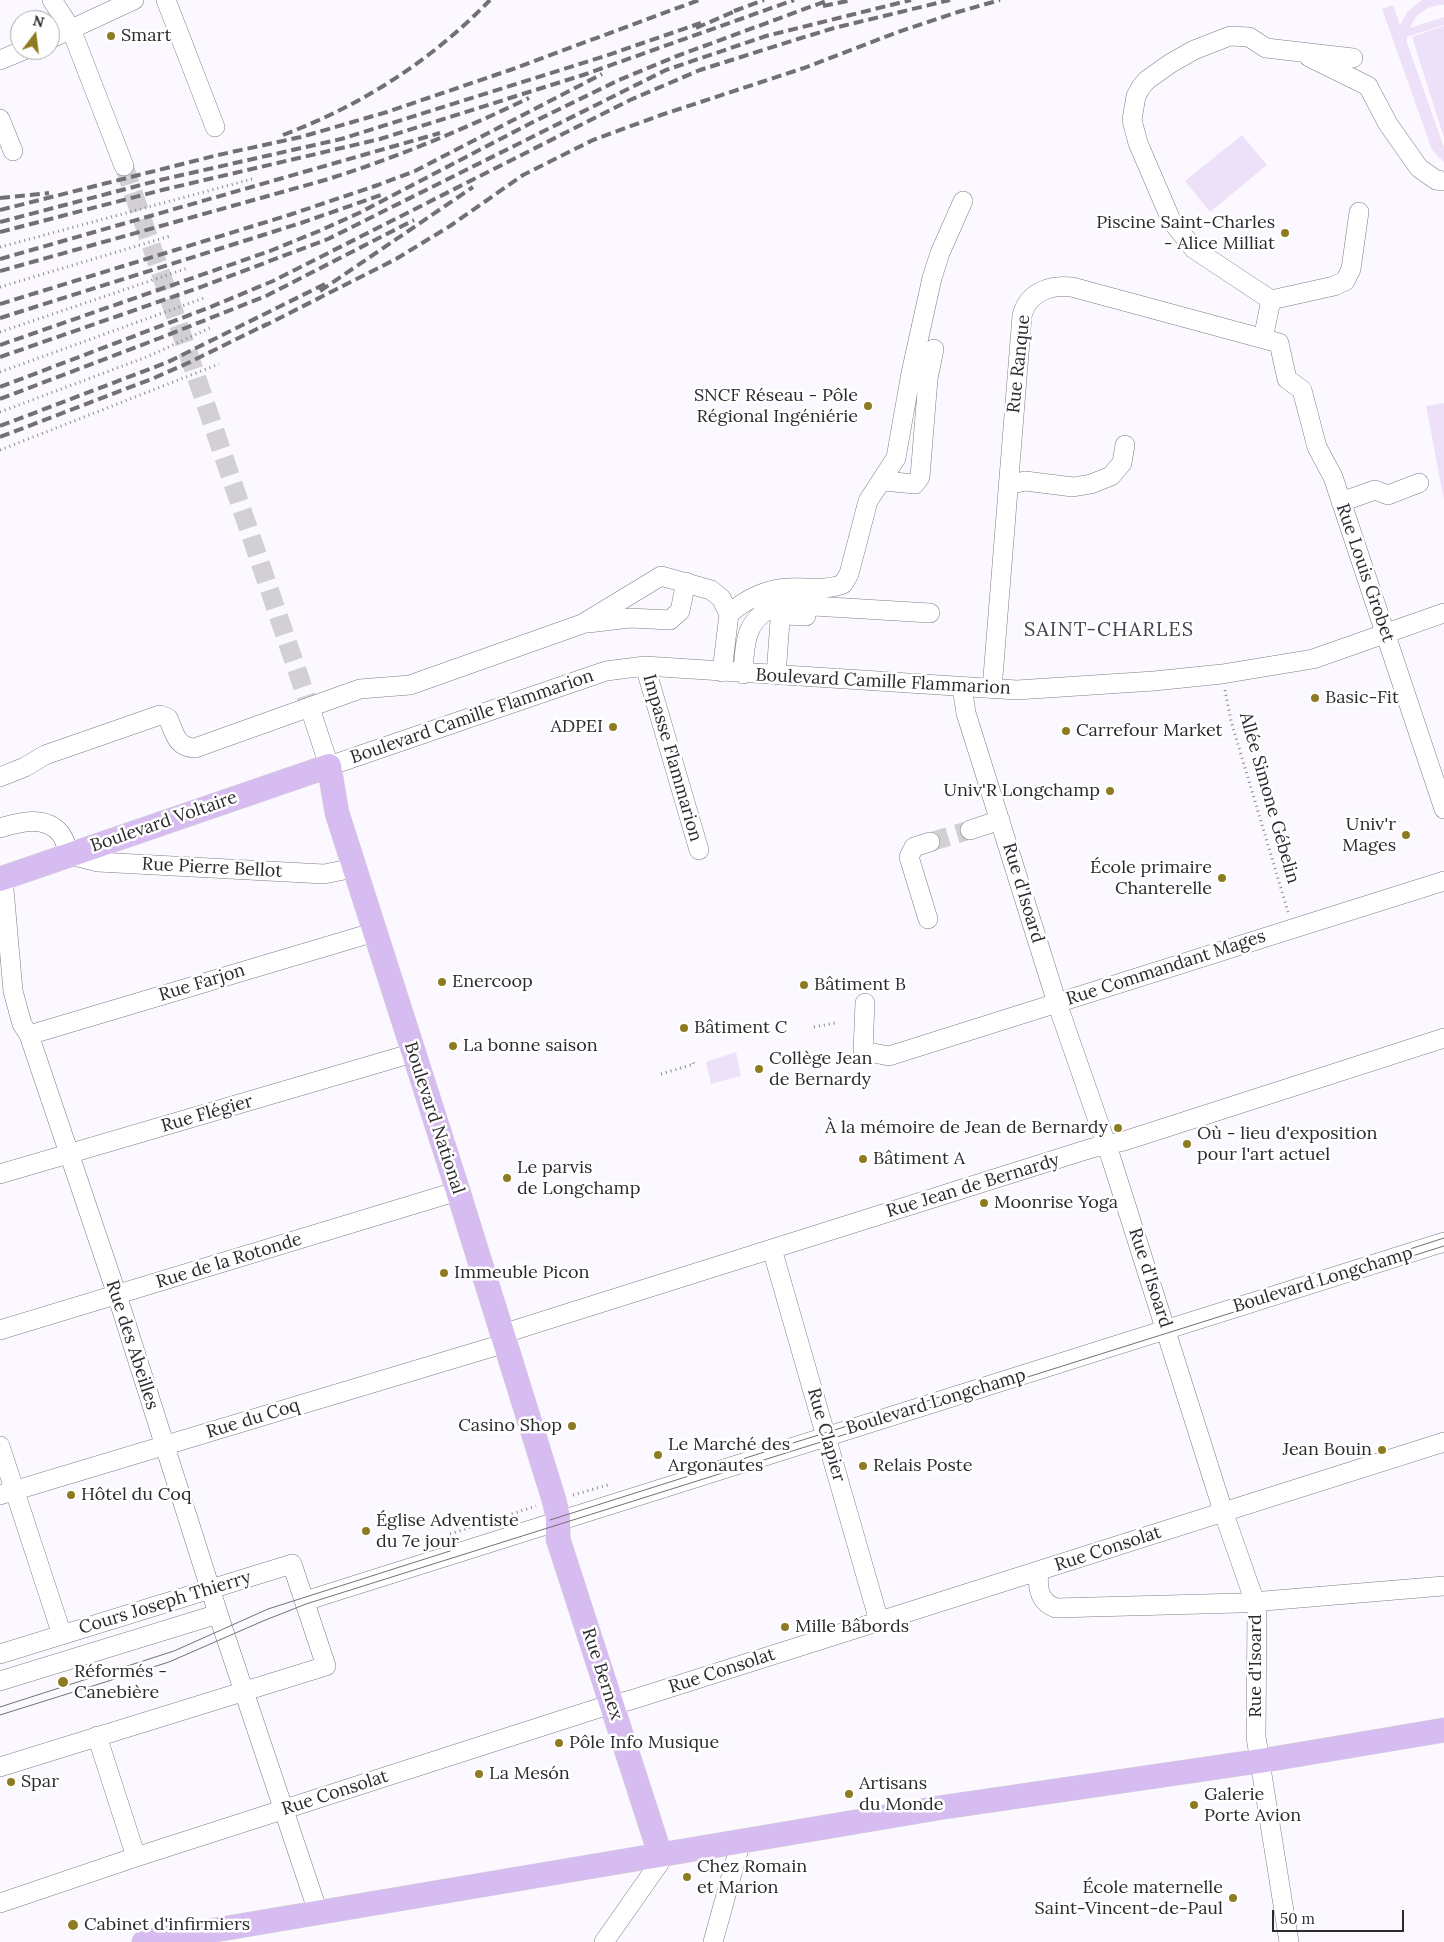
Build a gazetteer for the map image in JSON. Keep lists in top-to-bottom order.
{
  "streets": {
    "main road": ["Boulevard Voltaire", "Boulevard National", "Rue Bernex"],
    "street": [
      "Rue Ranque",
      "Rue Louis Grobet",
      "Boulevard Camille Flammarion",
      "Impasse Flammarion",
      "Rue Pierre Bellot",
      "Rue d'Isoard",
      "Rue Commandant Mages",
      "Rue Farjon",
      "Rue Flégier",
      "Rue Jean de Bernardy",
      "Rue de la Rotonde",
      "Boulevard Longchamp",
      "Rue des Abeilles",
      "Rue du Coq",
      "Rue Clapier",
      "Rue Consolat",
      "Cours Joseph Thierry"
    ],
    "path": ["Allée Simone Gébelin"]
  },
  "crossings": [
    ["Rue Ranque", "Rue Louis Grobet"],
    ["Rue Ranque", "Boulevard Camille Flammarion"],
    ["Rue Louis Grobet", "Boulevard Camille Flammarion"],
    ["Boulevard Camille Flammarion", "Impasse Flammarion"],
    ["Boulevard Camille Flammarion", "Allée Simone Gébelin"],
    ["Boulevard Camille Flammarion", "Boulevard Voltaire"],
    ["Boulevard Camille Flammarion", "Rue d'Isoard"],
    ["Boulevard Camille Flammarion", "Boulevard National"],
    ["Allée Simone Gébelin", "Rue Commandant Mages"],
    ["Boulevard Voltaire", "Rue Pierre Bellot"],
    ["Boulevard Voltaire", "Boulevard National"],
    ["Boulevard Voltaire", "Rue des Abeilles"],
    ["Rue Pierre Bellot", "Boulevard National"],
    ["Rue d'Isoard", "Rue Commandant Mages"],
    ["Rue d'Isoard", "Rue Jean de Bernardy"],
    ["Rue d'Isoard", "Boulevard Longchamp"],
    ["Rue d'Isoard", "Rue Consolat"],
    ["Rue Farjon", "Boulevard National"],
    ["Rue Farjon", "Rue des Abeilles"],
    ["Rue Flégier", "Boulevard National"],
    ["Rue Flégier", "Rue des Abeilles"],
    ["Boulevard National", "Rue Jean de Bernardy"],
    ["Boulevard National", "Rue de la Rotonde"],
    ["Boulevard National", "Boulevard Longchamp"],
    ["Boulevard National", "Rue du Coq"],
    ["Boulevard National", "Rue Bernex"],
    ["Rue Jean de Bernardy", "Rue du Coq"],
    ["Rue Jean de Bernardy", "Rue Clapier"],
    ["Rue de la Rotonde", "Rue des Abeilles"],
    ["Boulevard Longchamp", "Rue Clapier"],
    ["Boulevard Longchamp", "Cours Joseph Thierry"],
    ["Boulevard Longchamp", "Rue Bernex"],
    ["Rue des Abeilles", "Rue du Coq"],
    ["Rue des Abeilles", "Rue Consolat"],
    ["Rue des Abeilles", "Cours Joseph Thierry"],
    ["Rue Clapier", "Rue Consolat"],
    ["Rue Consolat", "Rue Bernex"]
  ],
  "districts": ["SAINT-CHARLES"],
  "places": [
    "Smart",
    "Piscine Saint-Charles - Alice Milliat",
    "SNCF Réseau - Pôle Régional Ingéniérie",
    "Basic-Fit",
    "ADPEI",
    "Carrefour Market",
    "Univ'R Longchamp",
    "Univ'r Mages",
    "École primaire Chanterelle",
    "Enercoop",
    "Bâtiment B",
    "Bâtiment C",
    "La bonne saison",
    "Collège Jean de Bernardy",
    "À la mémoire de Jean de Bernardy",
    "Où - lieu d'exposition pour l'art actuel",
    "Bâtiment A",
    "Le parvis de Longchamp",
    "Moonrise Yoga",
    "Immeuble Picon",
    "Casino Shop",
    "Jean Bouin",
    "Le Marché des Argonautes",
    "Relais Poste",
    "Hôtel du Coq",
    "Église Adventiste du 7e jour",
    "Mille Bâbords",
    "Réformés - Canebière",
    "Pôle Info Musique",
    "La Mesón",
    "Spar",
    "Artisans du Monde",
    "Galerie Porte Avion",
    "Chez Romain et Marion",
    "École maternelle Saint-Vincent-de-Paul",
    "Cabinet d'infirmiers"
  ],
  "scale_bar": "50 m",
  "north": "top"
}
